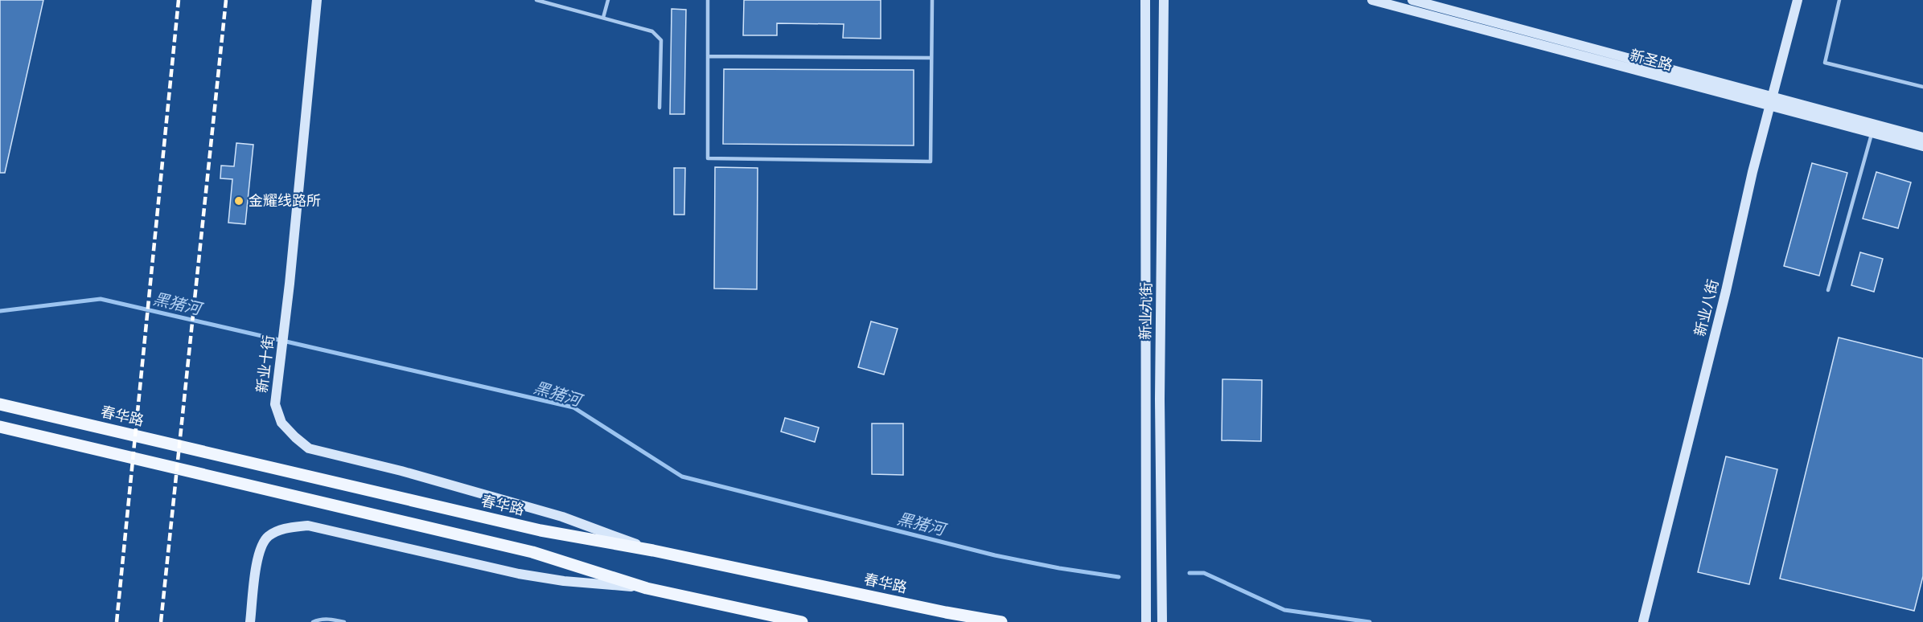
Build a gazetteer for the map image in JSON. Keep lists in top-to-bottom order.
{
  "streets": {
    "main road": ["春华路"],
    "street": [
      "新圣路",
      "新业八街",
      "新业九街",
      "新业十街"
    ]
  },
  "crossings": [
    ["新圣路", "新业八街"],
    ["新业十街", "春华路"]
  ],
  "water": ["黑猪河"],
  "places": ["金耀线路所"]
}
